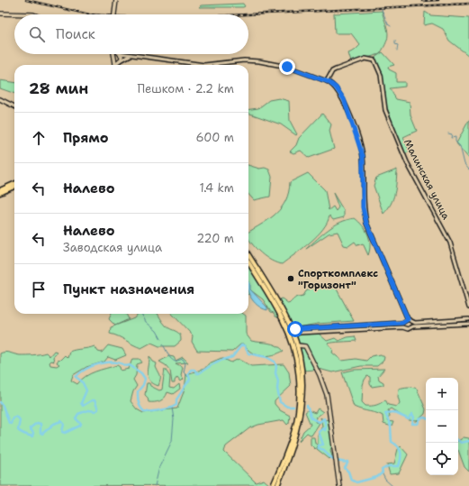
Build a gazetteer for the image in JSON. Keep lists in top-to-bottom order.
{
  "streets": {
    "street": ["Малинская улица"]
  },
  "places": ["Спорткомплекс \"Горизонт\""],
  "page": {
    "search": "Поиск",
    "heading": ["28 мин", "Пешком · 2.2 km"],
    "list": [
      ["Прямо", "600 m"],
      ["Налево", "1.4 km"],
      ["Налево", "Заводская улица", "220 m"],
      "Пункт назначения"
    ],
    "map_buttons": ["+", "−"]
  }
}
